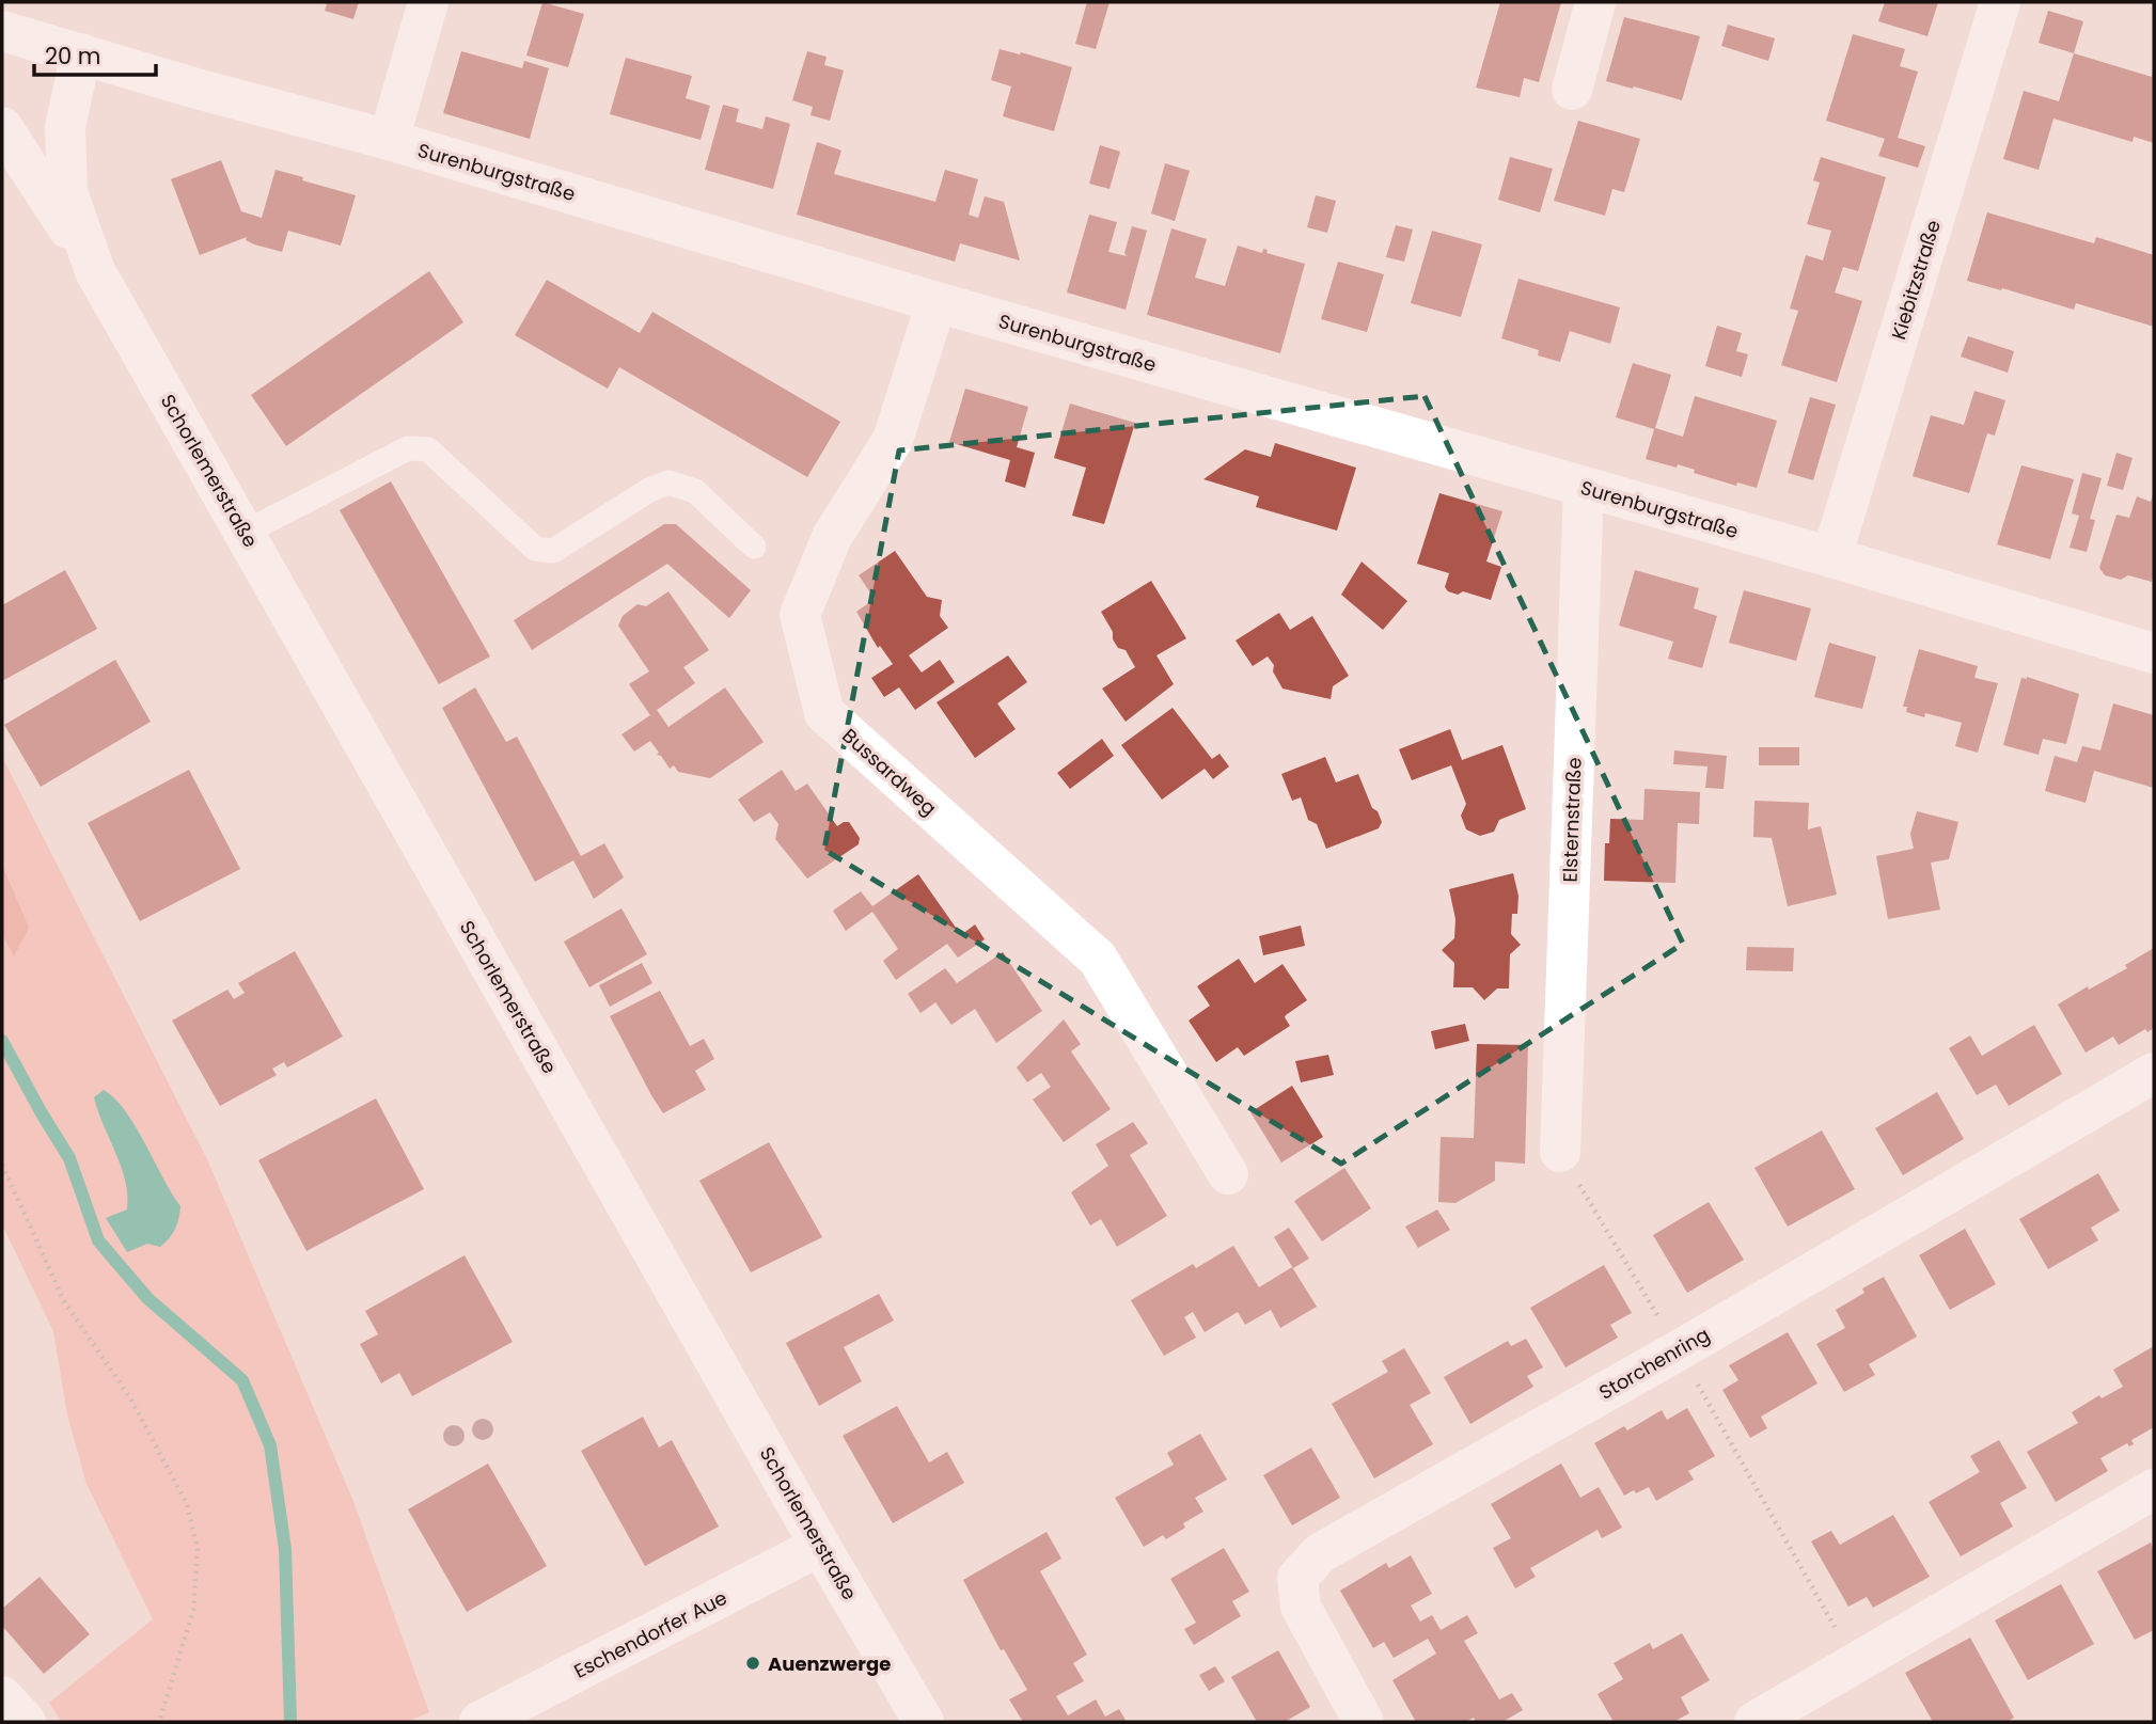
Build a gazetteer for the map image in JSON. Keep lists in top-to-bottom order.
{
  "streets": {
    "street": [
      "Surenburgstraße",
      "Kiebitzstraße",
      "Schorlemerstraße",
      "Bussardweg",
      "Elsternstraße",
      "Storchenring",
      "Eschendorfer Aue"
    ]
  },
  "crossings": [
    ["Surenburgstraße", "Kiebitzstraße"],
    ["Surenburgstraße", "Schorlemerstraße"],
    ["Surenburgstraße", "Bussardweg"],
    ["Surenburgstraße", "Elsternstraße"],
    ["Schorlemerstraße", "Eschendorfer Aue"]
  ],
  "places": ["Auenzwerge"],
  "scale_bar": "20 m"
}
